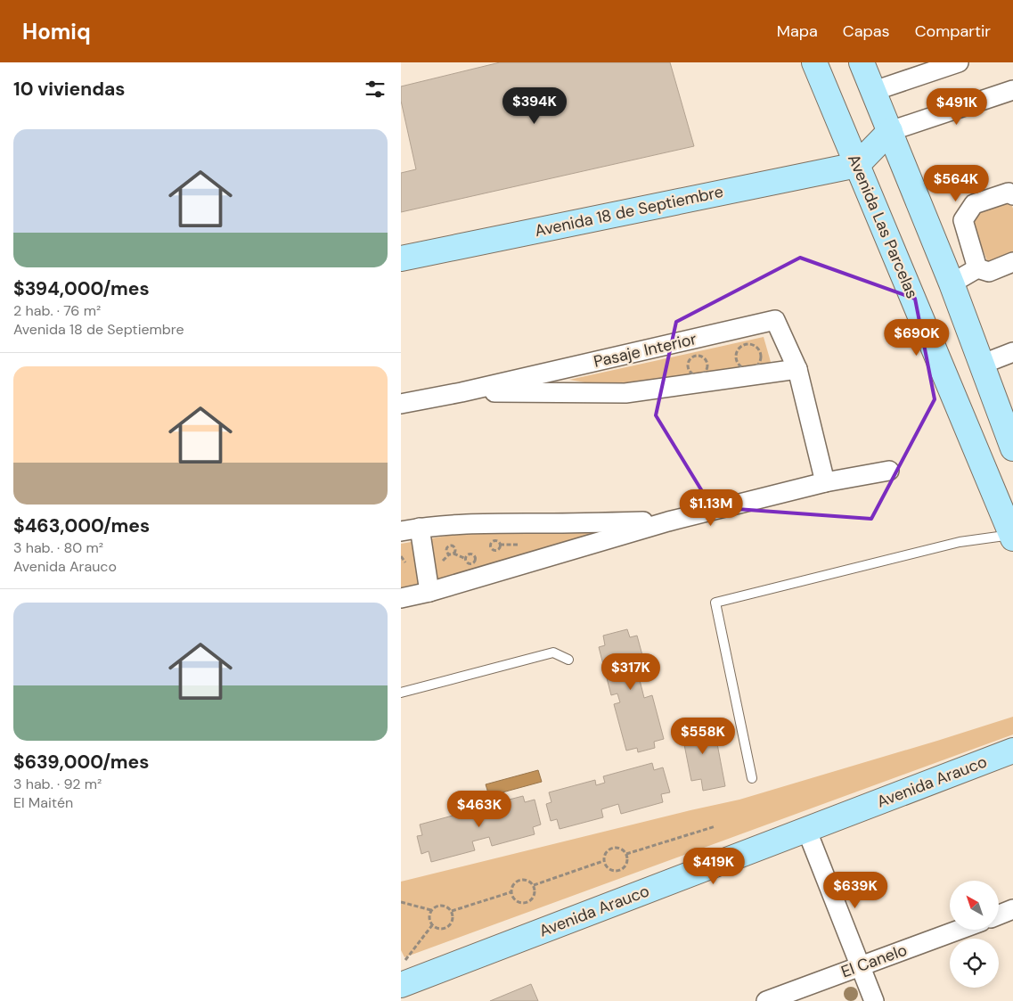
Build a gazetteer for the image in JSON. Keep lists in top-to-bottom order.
{
  "streets": {
    "main road": ["Avenida 18 de Septiembre", "Avenida Las Parcelas", "Avenida Arauco"],
    "street": ["Pasaje Interior", "El Canelo"]
  },
  "crossings": [
    ["Avenida 18 de Septiembre", "Avenida Las Parcelas"]
  ],
  "north": "top left",
  "page": {
    "header": "Homiq",
    "nav": ["Mapa", "Capas", "Compartir"],
    "heading": "10 viviendas",
    "price": [
      "$394K",
      "$491K",
      "$564K",
      "$690K",
      "$1.13M",
      "$317K",
      "$558K",
      "$463K",
      "$419K",
      "$639K"
    ],
    "list": [
      {
        "name": "$394,000/mes",
        "note": "2 hab. · 76 m² · Avenida 18 de Septiembre"
      },
      {
        "name": "$463,000/mes",
        "note": "3 hab. · 80 m² · Avenida Arauco"
      },
      {
        "name": "$639,000/mes",
        "note": "3 hab. · 92 m² · El Maitén"
      }
    ]
  }
}
